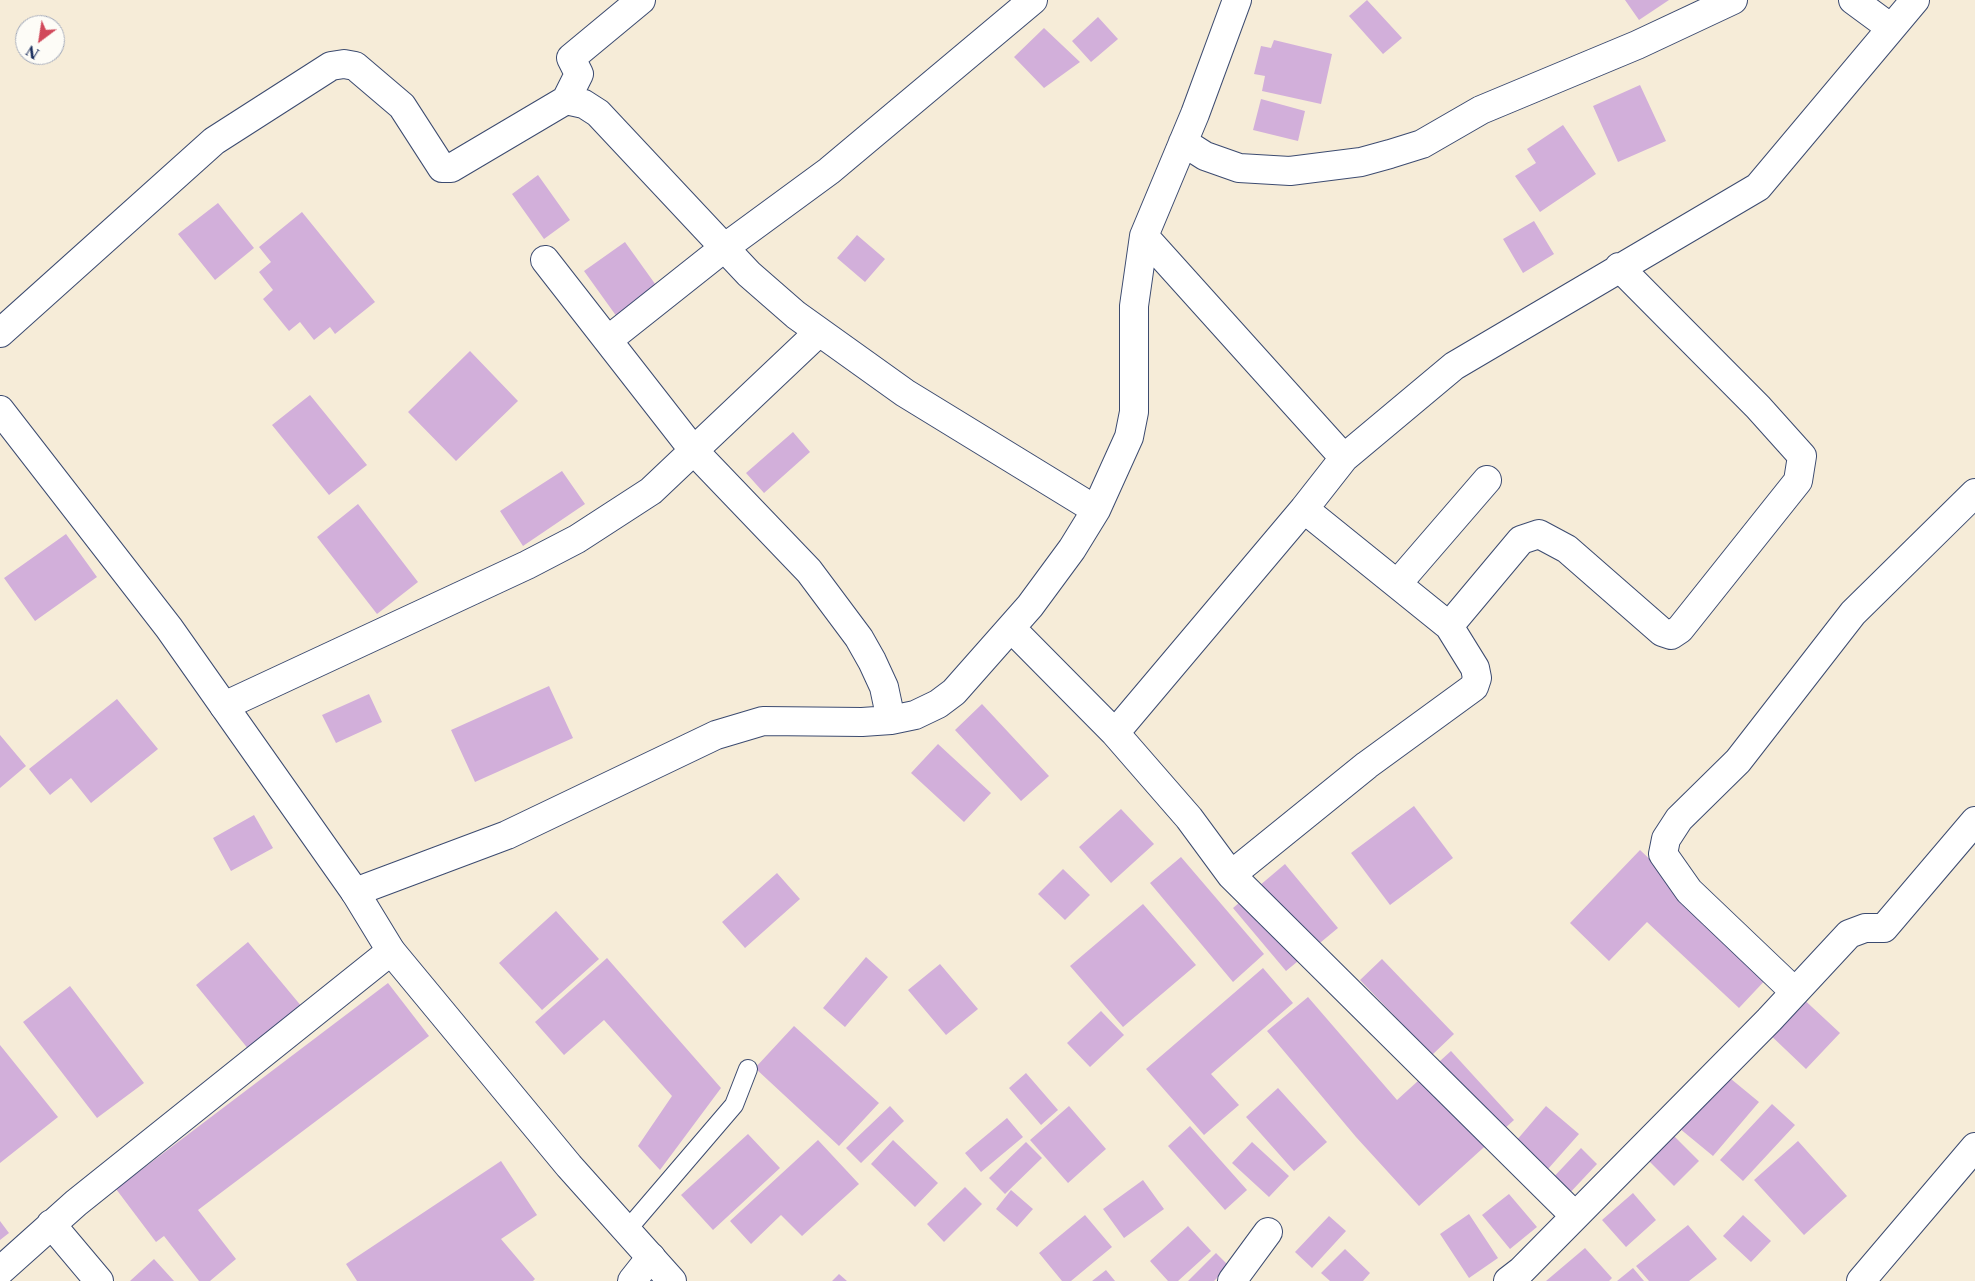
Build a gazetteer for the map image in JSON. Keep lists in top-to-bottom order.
{
  "north": "bottom left"
}
